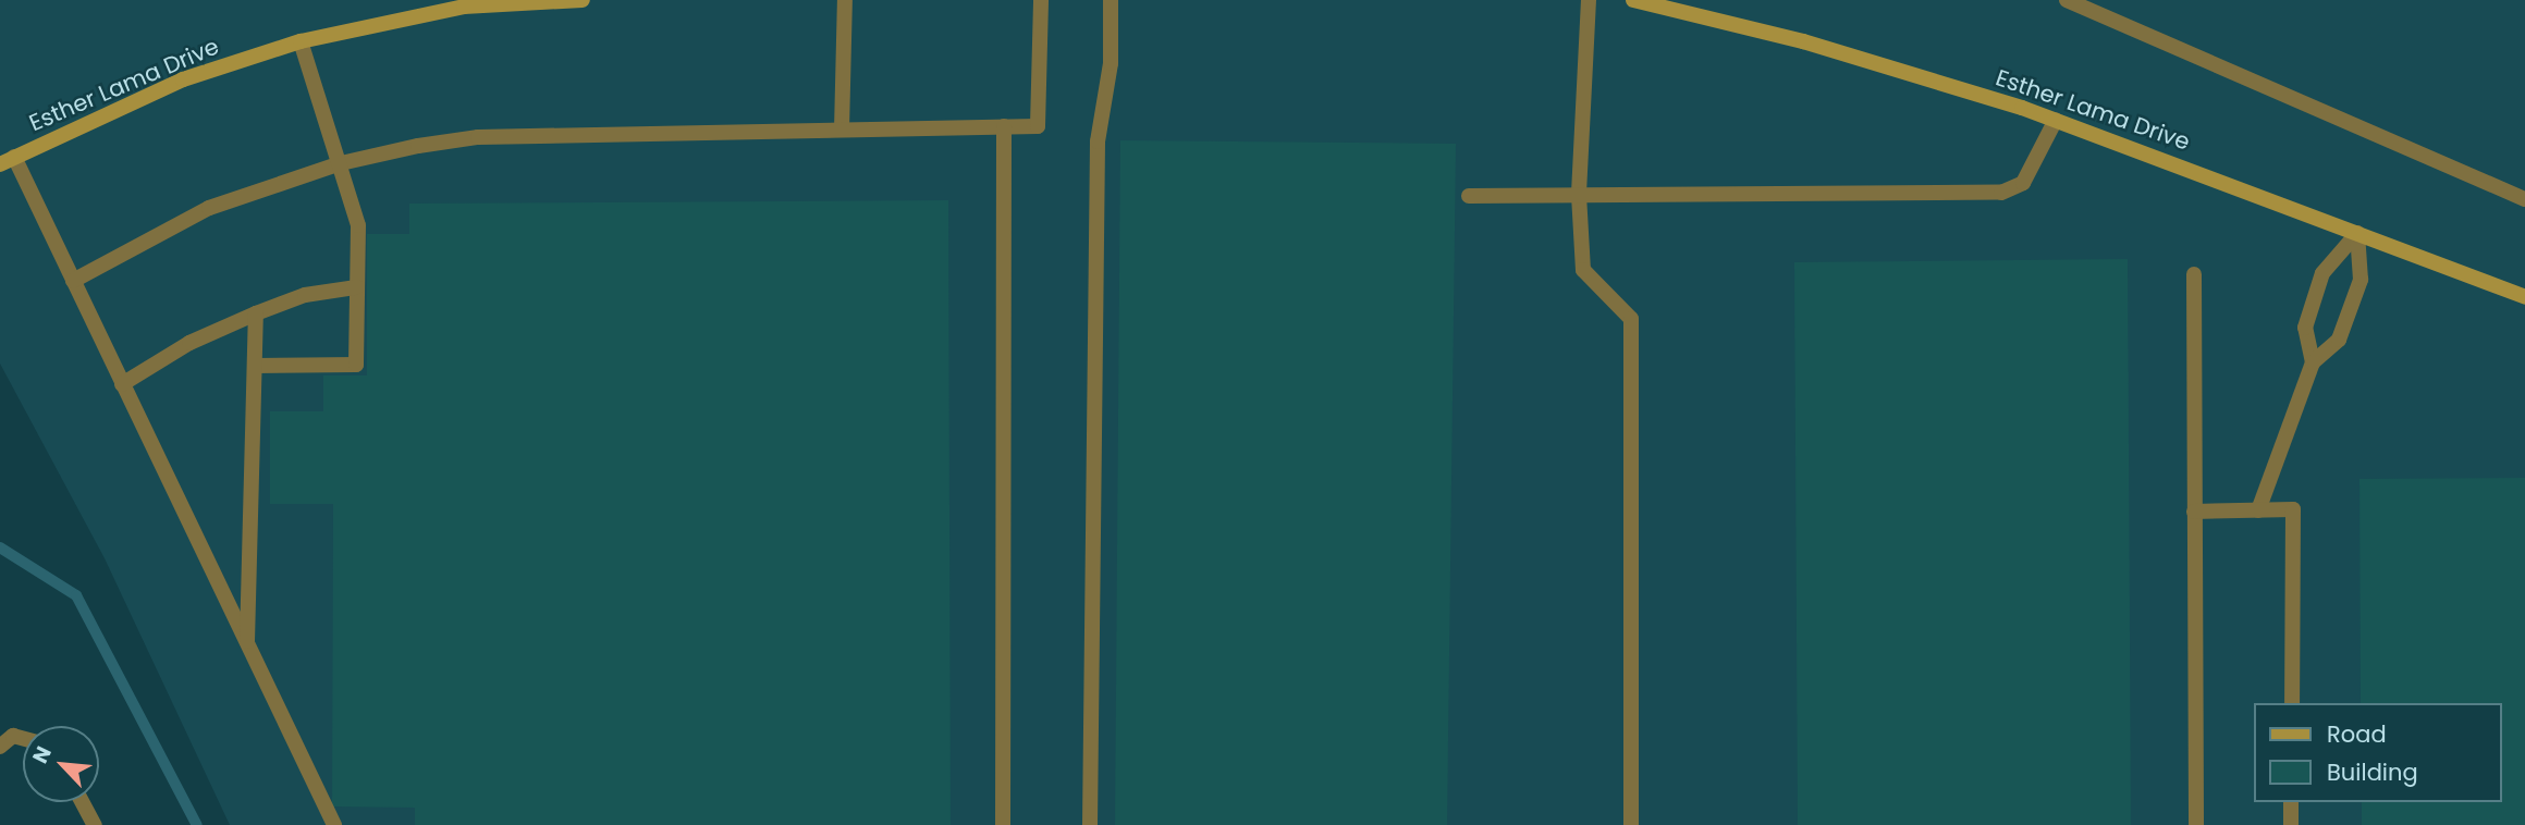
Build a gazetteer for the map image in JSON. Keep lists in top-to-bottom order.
{
  "streets": {
    "street": ["Esther Lama Drive"]
  },
  "legend": ["Road", "Building"],
  "north": "top left"
}
